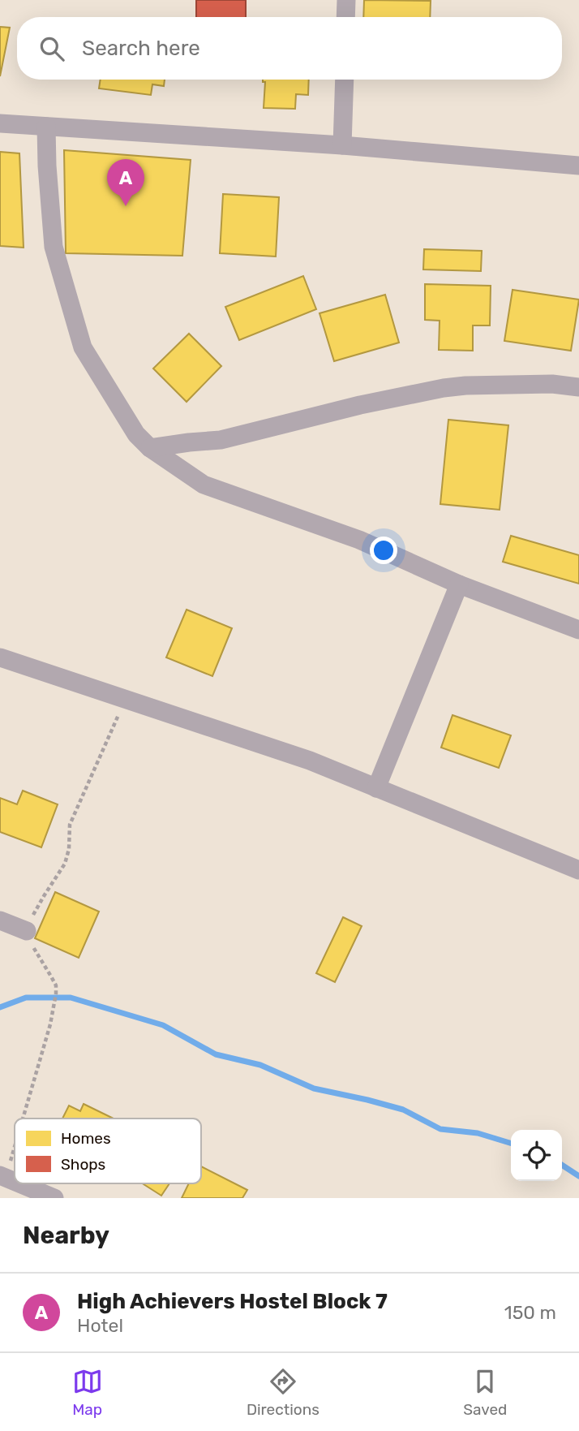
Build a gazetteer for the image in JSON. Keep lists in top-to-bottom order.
{
  "legend": ["Homes", "Shops"],
  "page": {
    "search": "Search here",
    "pins": "A",
    "heading": "Nearby",
    "list": [
      {
        "mark": "A",
        "name": "High Achievers Hostel Block 7",
        "note": "Hotel",
        "value": "150 m"
      }
    ],
    "nav": ["Map", "Directions", "Saved"]
  }
}
